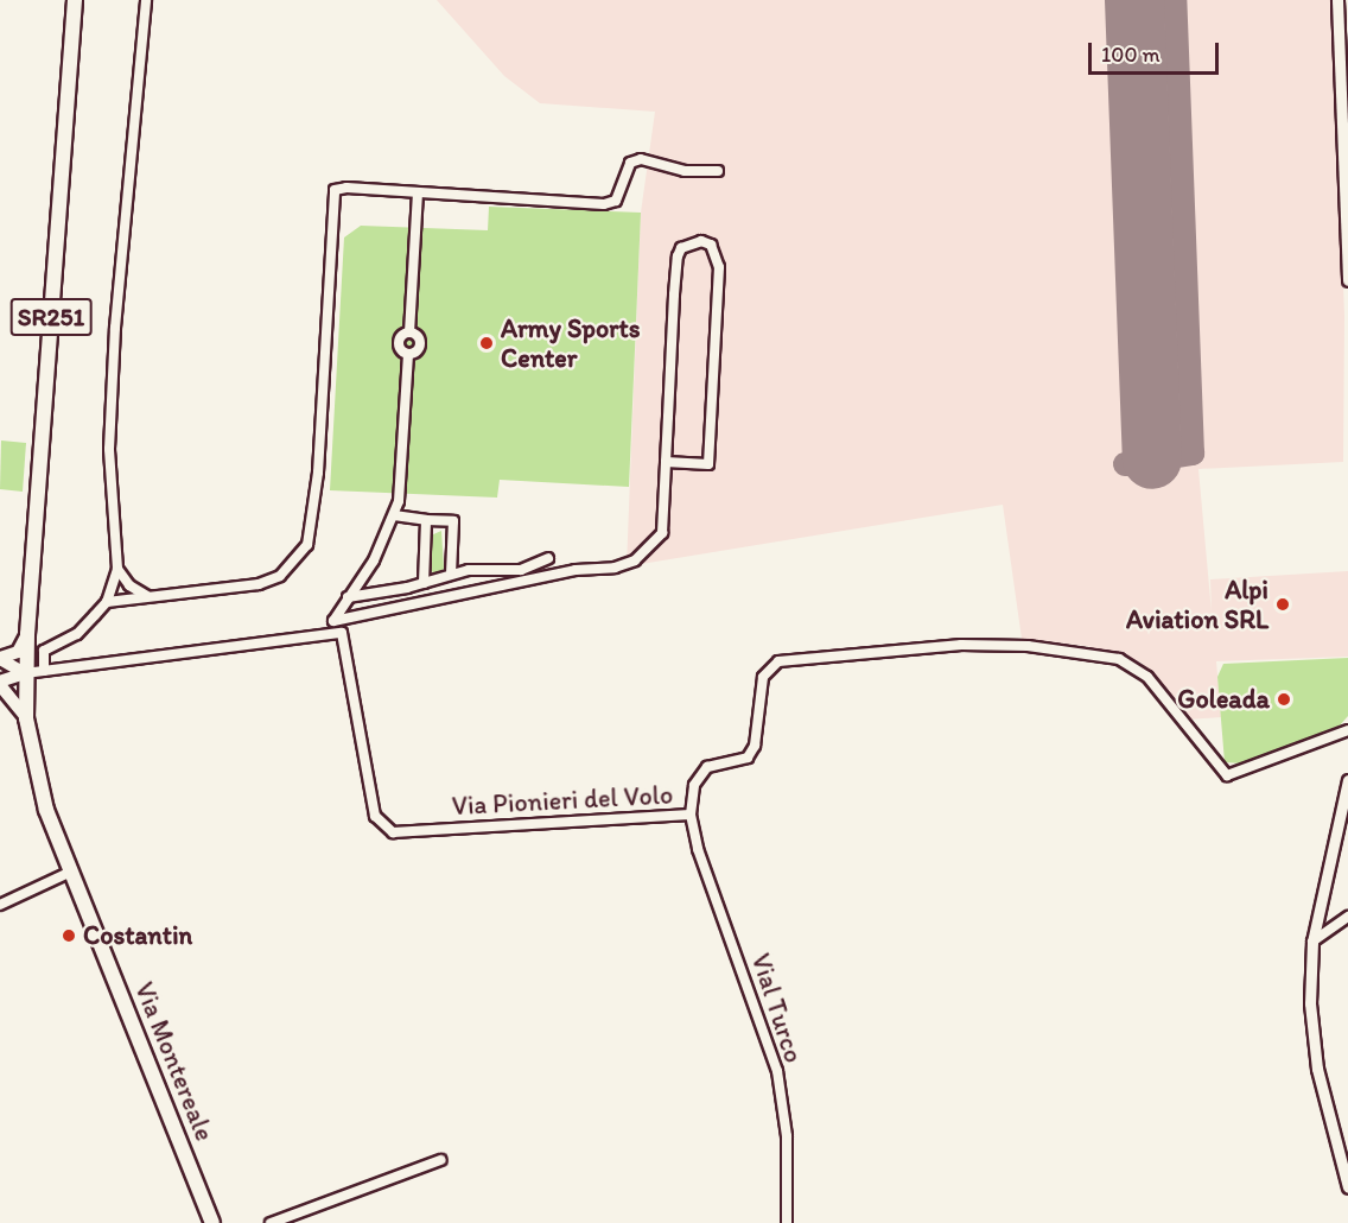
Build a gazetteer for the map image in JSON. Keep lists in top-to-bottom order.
{
  "streets": {
    "main road": ["SR251", "Via Montereale"],
    "street": ["Via Pionieri del Volo", "Vial Turco"]
  },
  "crossings": [
    ["SR251", "Via Montereale"],
    ["Via Pionieri del Volo", "Vial Turco"]
  ],
  "places": [
    "Army Sports Center",
    "Alpi Aviation SRL",
    "Goleada",
    "Costantin"
  ],
  "scale_bar": "100 m"
}
